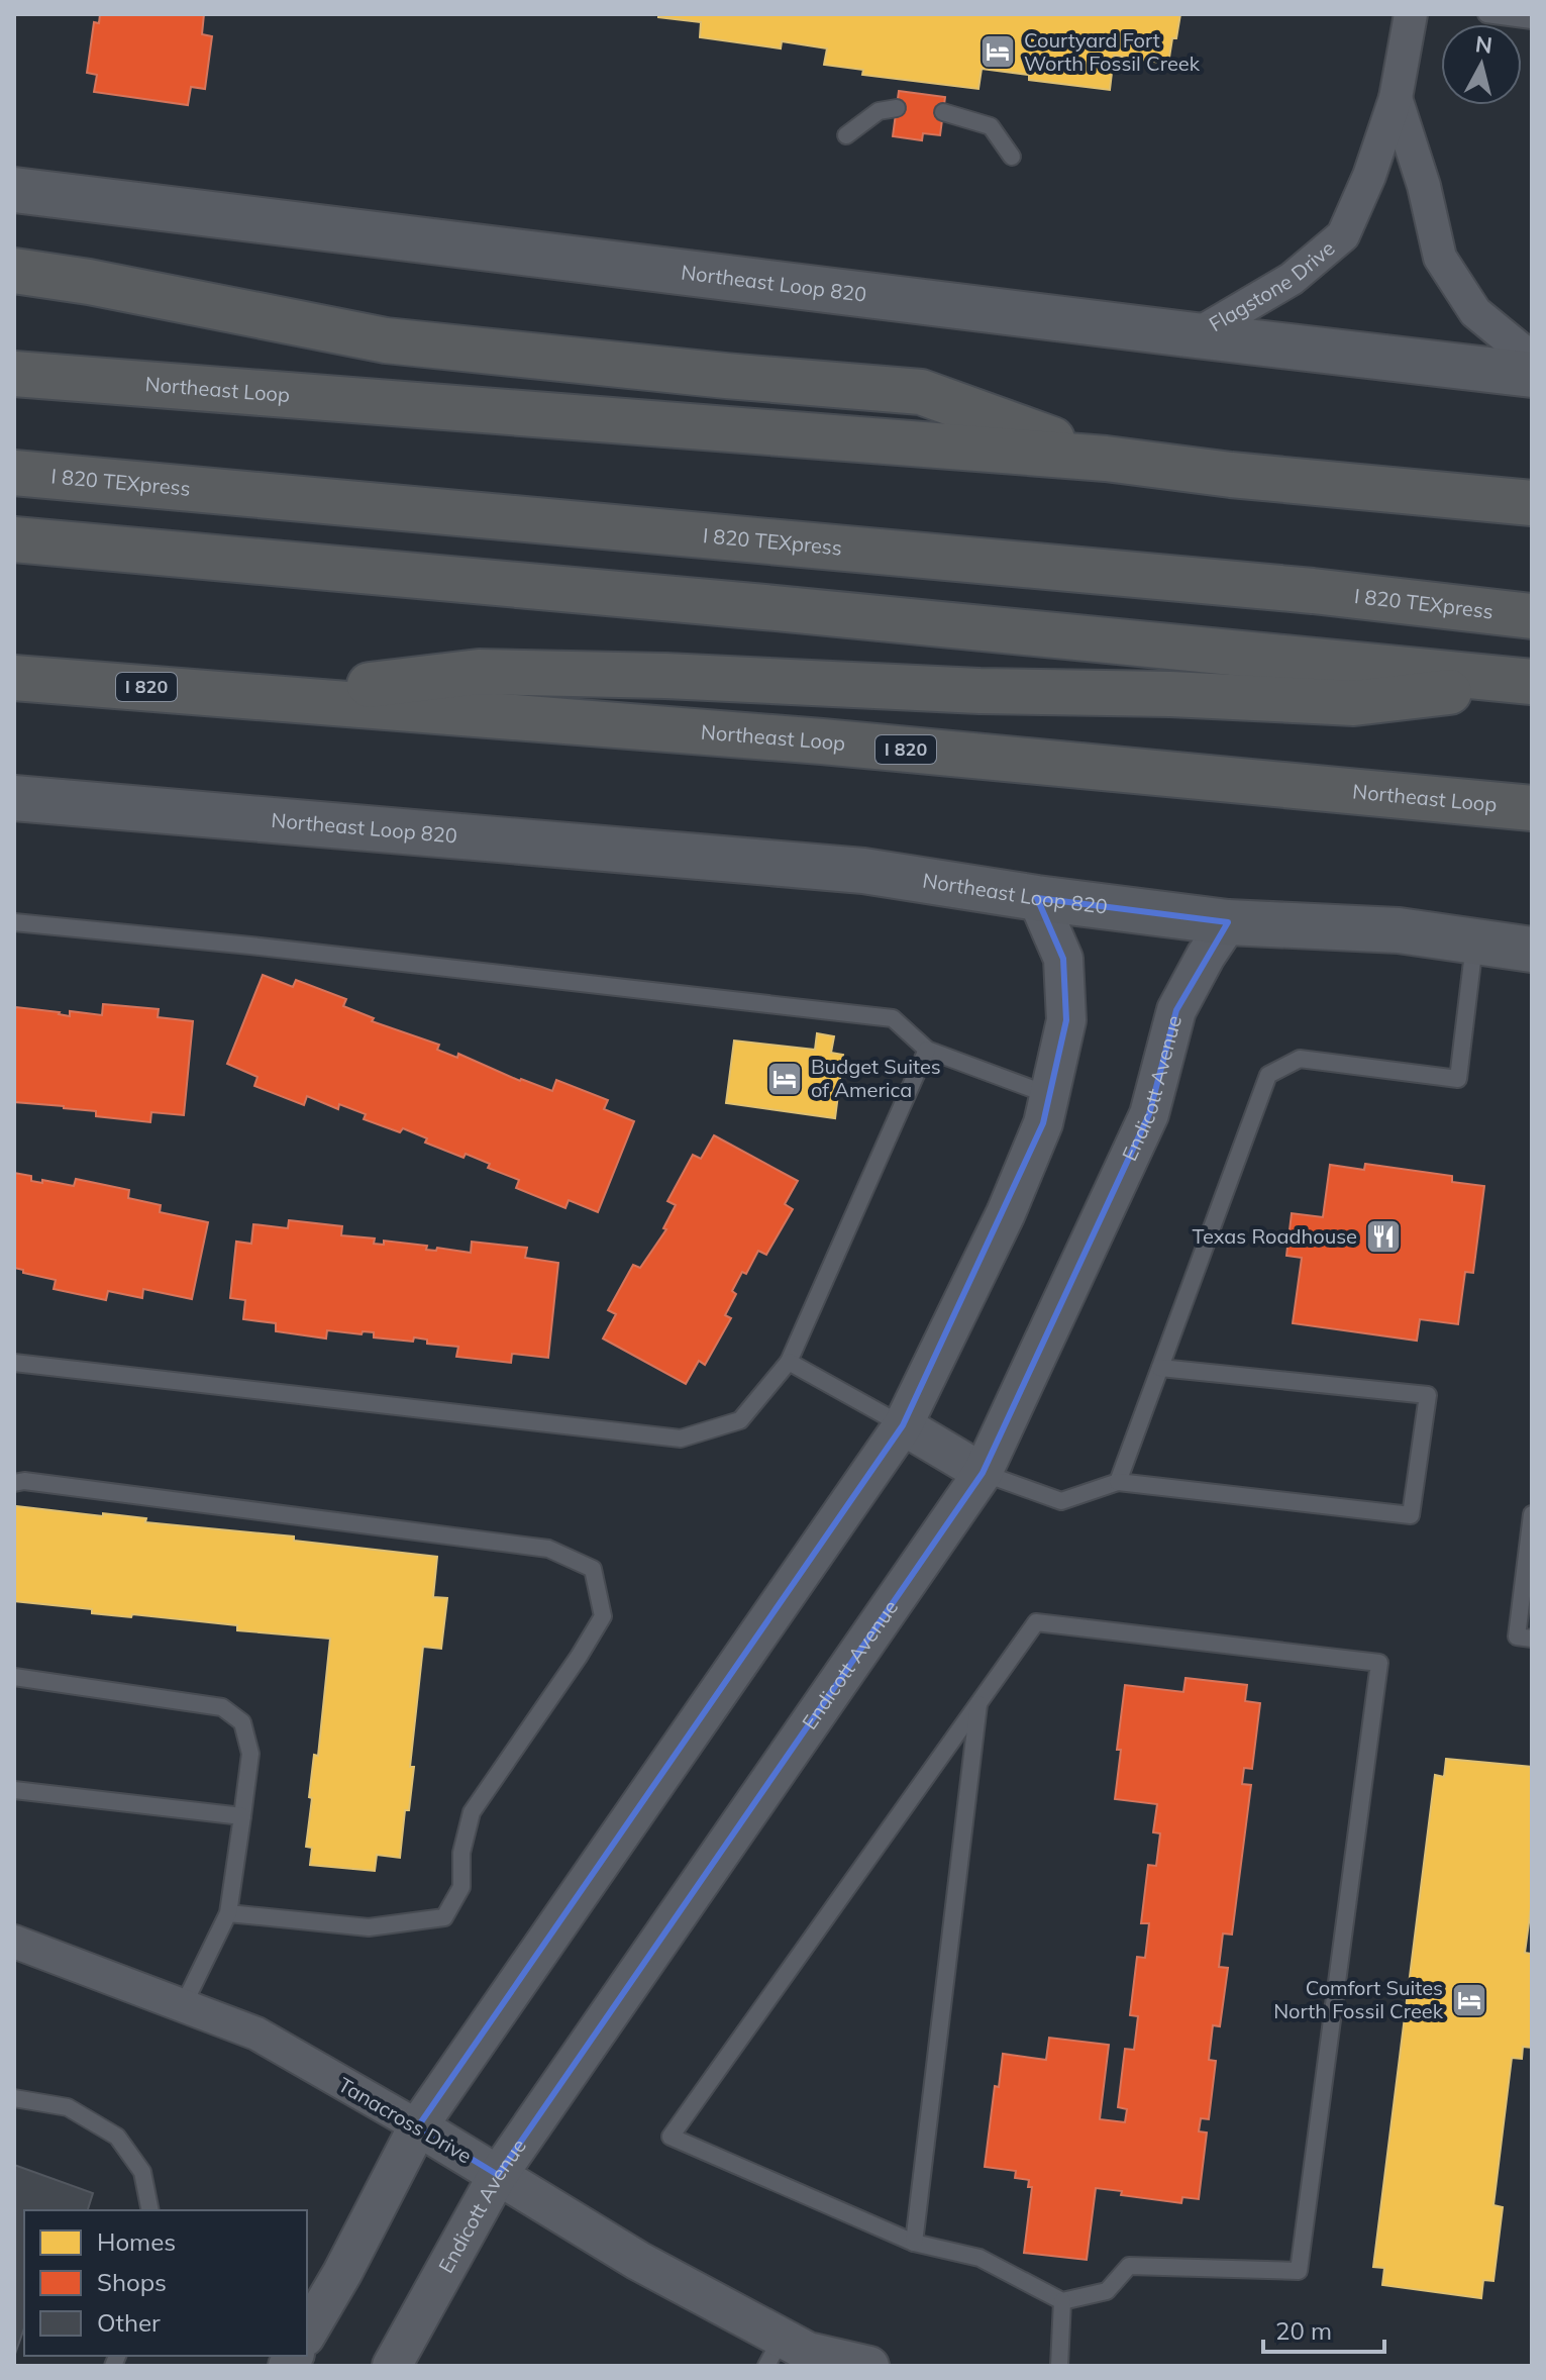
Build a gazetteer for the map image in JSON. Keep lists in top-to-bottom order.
{
  "streets": {
    "highway": ["Northeast Loop", "I 820 TEXpress", "I 820"],
    "main road": ["Northeast Loop 820"],
    "street": ["Flagstone Drive", "Endicott Avenue", "Tanacross Drive"]
  },
  "crossings": [
    ["Northeast Loop 820", "Flagstone Drive"],
    ["Northeast Loop 820", "Endicott Avenue"],
    ["Endicott Avenue", "Tanacross Drive"]
  ],
  "places": {
    "hotel": ["Courtyard Fort Worth Fossil Creek", "Budget Suites of America", "Comfort Suites North Fossil Creek"],
    "restaurant": ["Texas Roadhouse"]
  },
  "legend": ["Homes", "Shops", "Other"],
  "scale_bar": "20 m",
  "north": "top"
}
